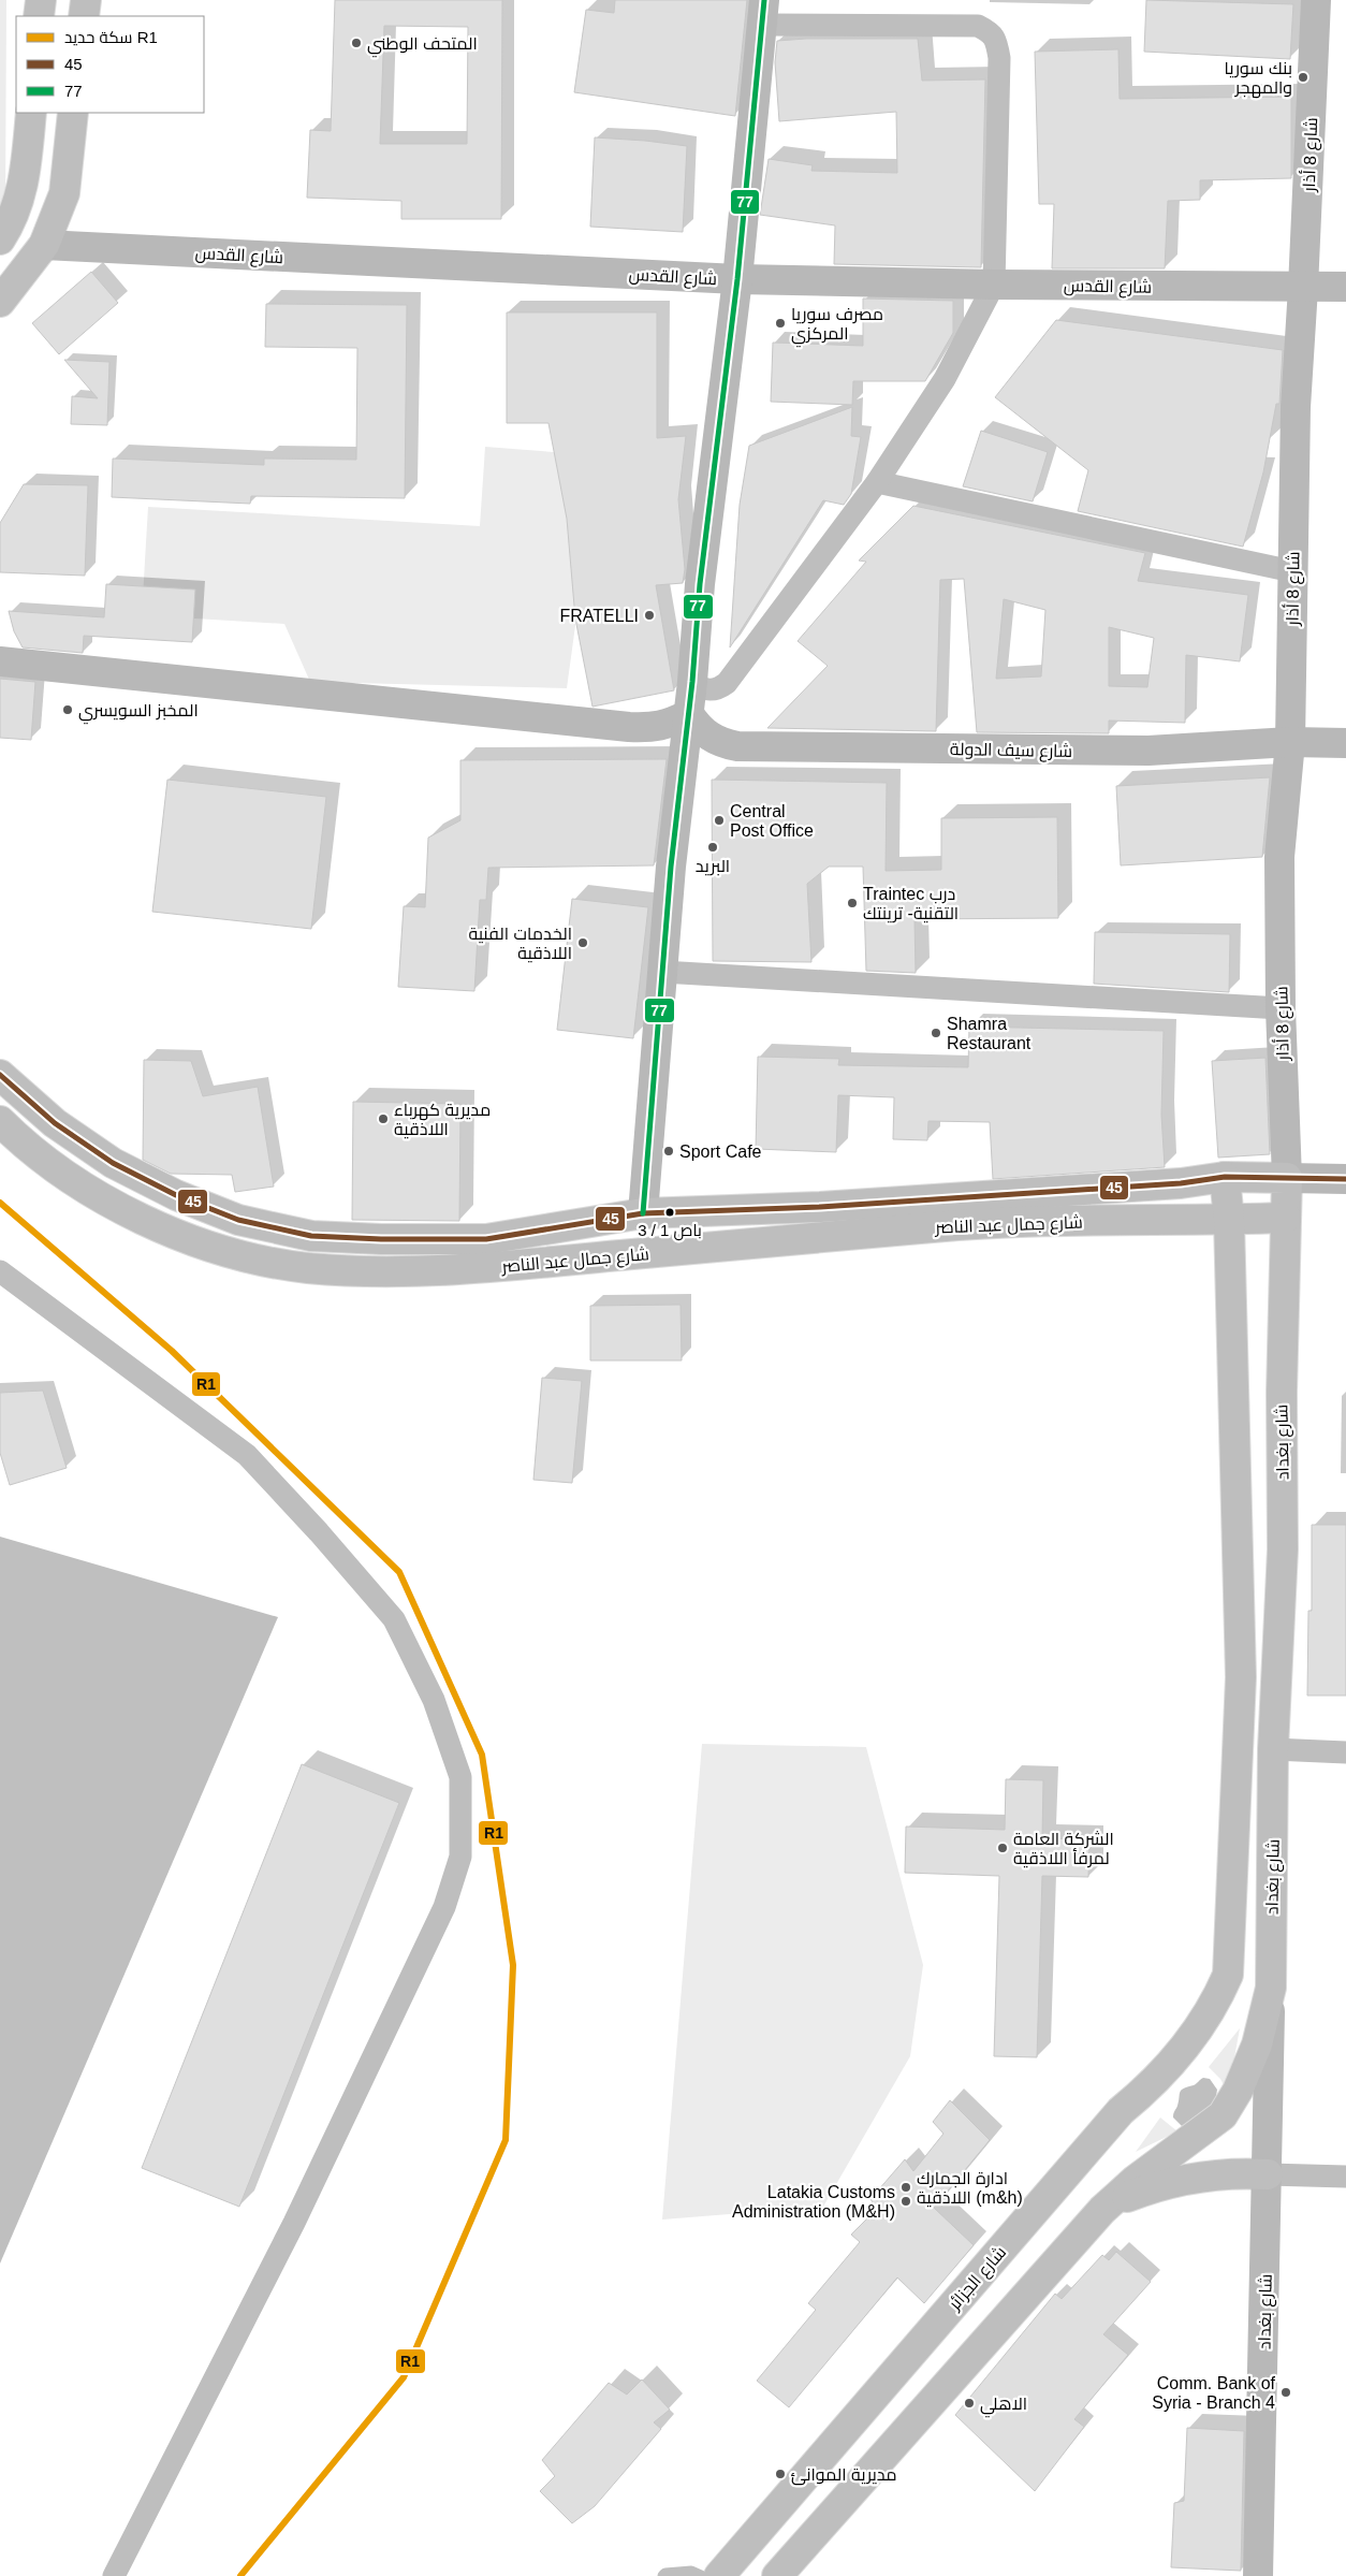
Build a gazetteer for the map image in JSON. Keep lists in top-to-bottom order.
{
  "streets": {
    "main road": ["شارع جمال عبد الناصر", "شارع بغداد", "شارع الجزائر"],
    "street": ["شارع 8 أذار", "شارع القدس", "شارع سيف الدولة"]
  },
  "crossings": [
    ["شارع 8 أذار", "شارع القدس"],
    ["شارع 8 أذار", "شارع سيف الدولة"],
    ["شارع 8 أذار", "شارع جمال عبد الناصر"],
    ["شارع 8 أذار", "شارع بغداد"],
    ["شارع جمال عبد الناصر", "شارع بغداد"],
    ["شارع جمال عبد الناصر", "شارع الجزائر"]
  ],
  "places": [
    "المتحف الوطني",
    "بنك سوريا والمهجر",
    "مصرف سوريا المركزي",
    "FRATELLI",
    "المخبز السويسري",
    "Central Post Office",
    "البريد",
    "Traintec درب التقنية- ترينتك",
    "الخدمات الفنية اللاذقية",
    "Shamra Restaurant",
    "مديرية كهرباء اللاذقية",
    "Sport Cafe",
    "باص 1 / 3",
    "الشركة العامة لمرفأ اللاذقية",
    "ادارة الجمارك اللاذقية (m&h)",
    "Latakia Customs Administration (M&H)",
    "Comm. Bank of Syria - Branch 4",
    "الاهلي",
    "مديرية الموانئ"
  ],
  "lines": ["transit line 77", "transit line 45", "rail line R1"],
  "legend": ["سكة حديد R1", "45", "77"]
}
